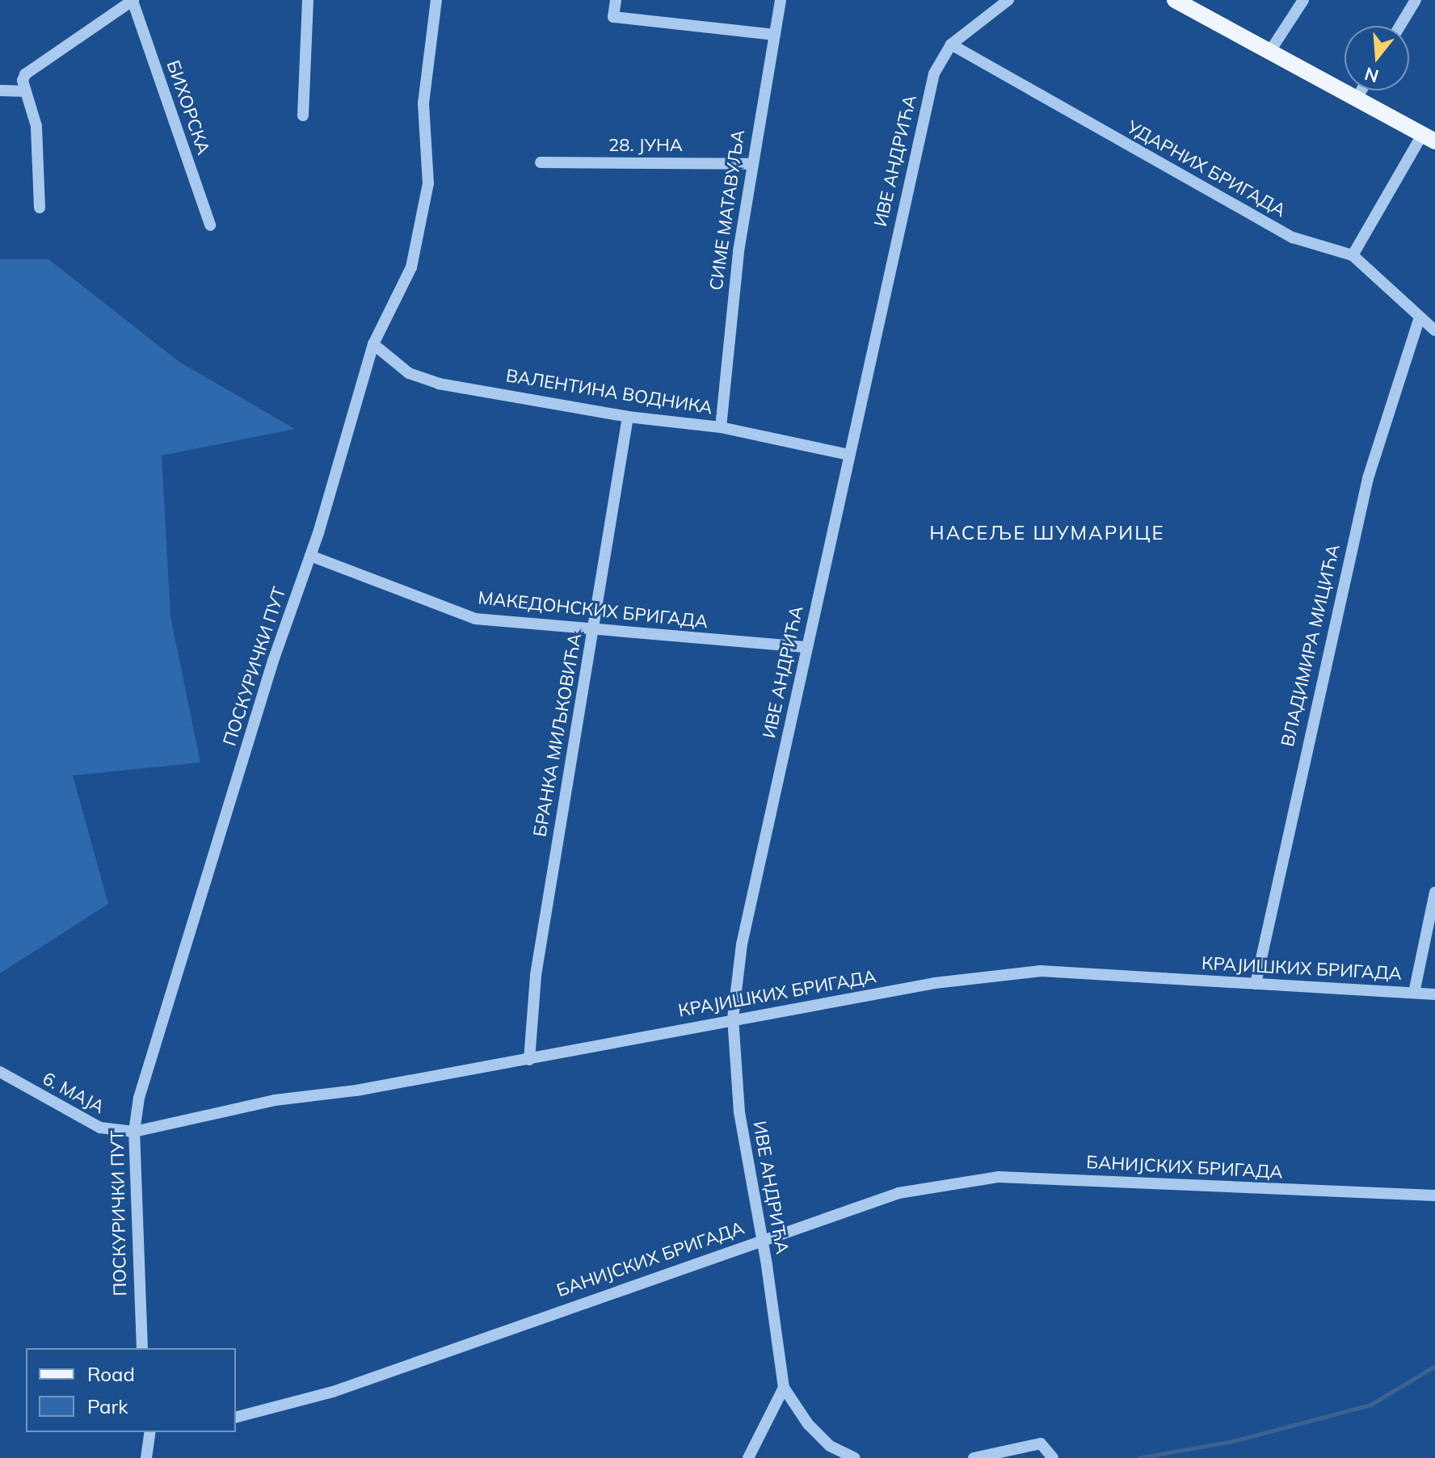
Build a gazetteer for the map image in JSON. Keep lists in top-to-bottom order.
{
  "streets": {
    "street": [
      "БИХОРСКА",
      "28. ЈУНА",
      "ИВЕ АНДРИЋА",
      "УДАРНИХ БРИГАДА",
      "СИМЕ МАТАВУЉА",
      "ВАЛЕНТИНА ВОДНИКА",
      "МАКЕДОНСКИХ БРИГАДА",
      "ВЛАДИМИРА МИЦИЋА",
      "ПОСКУРИЧКИ ПУТ",
      "БРАНКА МИЉКОВИЋА",
      "КРАЈИШКИХ БРИГАДА",
      "6. МАЈА",
      "БАНИЈСКИХ БРИГАДА"
    ]
  },
  "crossings": [
    ["28. ЈУНА", "СИМЕ МАТАВУЉА"],
    ["ИВЕ АНДРИЋА", "УДАРНИХ БРИГАДА"],
    ["ИВЕ АНДРИЋА", "ВАЛЕНТИНА ВОДНИКА"],
    ["ИВЕ АНДРИЋА", "МАКЕДОНСКИХ БРИГАДА"],
    ["ИВЕ АНДРИЋА", "КРАЈИШКИХ БРИГАДА"],
    ["ИВЕ АНДРИЋА", "БАНИЈСКИХ БРИГАДА"],
    ["УДАРНИХ БРИГАДА", "ВЛАДИМИРА МИЦИЋА"],
    ["СИМЕ МАТАВУЉА", "ВАЛЕНТИНА ВОДНИКА"],
    ["ВАЛЕНТИНА ВОДНИКА", "ПОСКУРИЧКИ ПУТ"],
    ["ВАЛЕНТИНА ВОДНИКА", "БРАНКА МИЉКОВИЋА"],
    ["МАКЕДОНСКИХ БРИГАДА", "ПОСКУРИЧКИ ПУТ"],
    ["МАКЕДОНСКИХ БРИГАДА", "БРАНКА МИЉКОВИЋА"],
    ["ВЛАДИМИРА МИЦИЋА", "КРАЈИШКИХ БРИГАДА"],
    ["ПОСКУРИЧКИ ПУТ", "КРАЈИШКИХ БРИГАДА"],
    ["ПОСКУРИЧКИ ПУТ", "6. МАЈА"],
    ["БРАНКА МИЉКОВИЋА", "КРАЈИШКИХ БРИГАДА"],
    ["КРАЈИШКИХ БРИГАДА", "6. МАЈА"]
  ],
  "districts": ["НАСЕЉЕ ШУМАРИЦЕ"],
  "legend": ["Road", "Park"],
  "north": "bottom"
}
